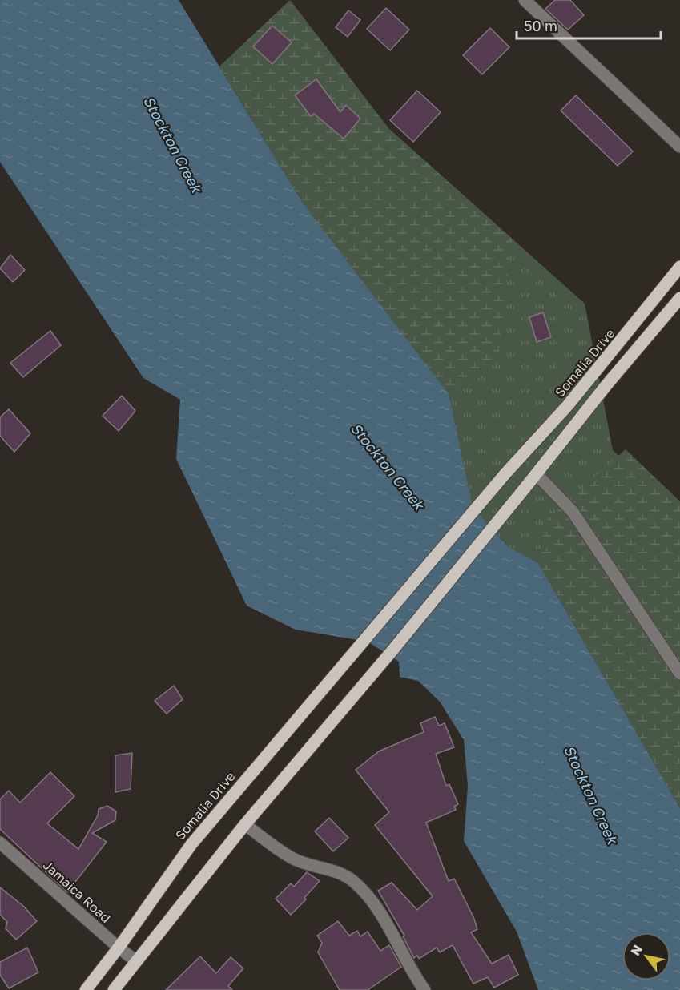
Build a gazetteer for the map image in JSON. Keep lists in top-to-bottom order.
{
  "streets": {
    "main road": ["Somalia Drive"],
    "street": ["Jamaica Road"]
  },
  "crossings": [
    ["Somalia Drive", "Jamaica Road"]
  ],
  "water": ["Stockton Creek"],
  "scale_bar": "50 m",
  "north": "top left"
}
